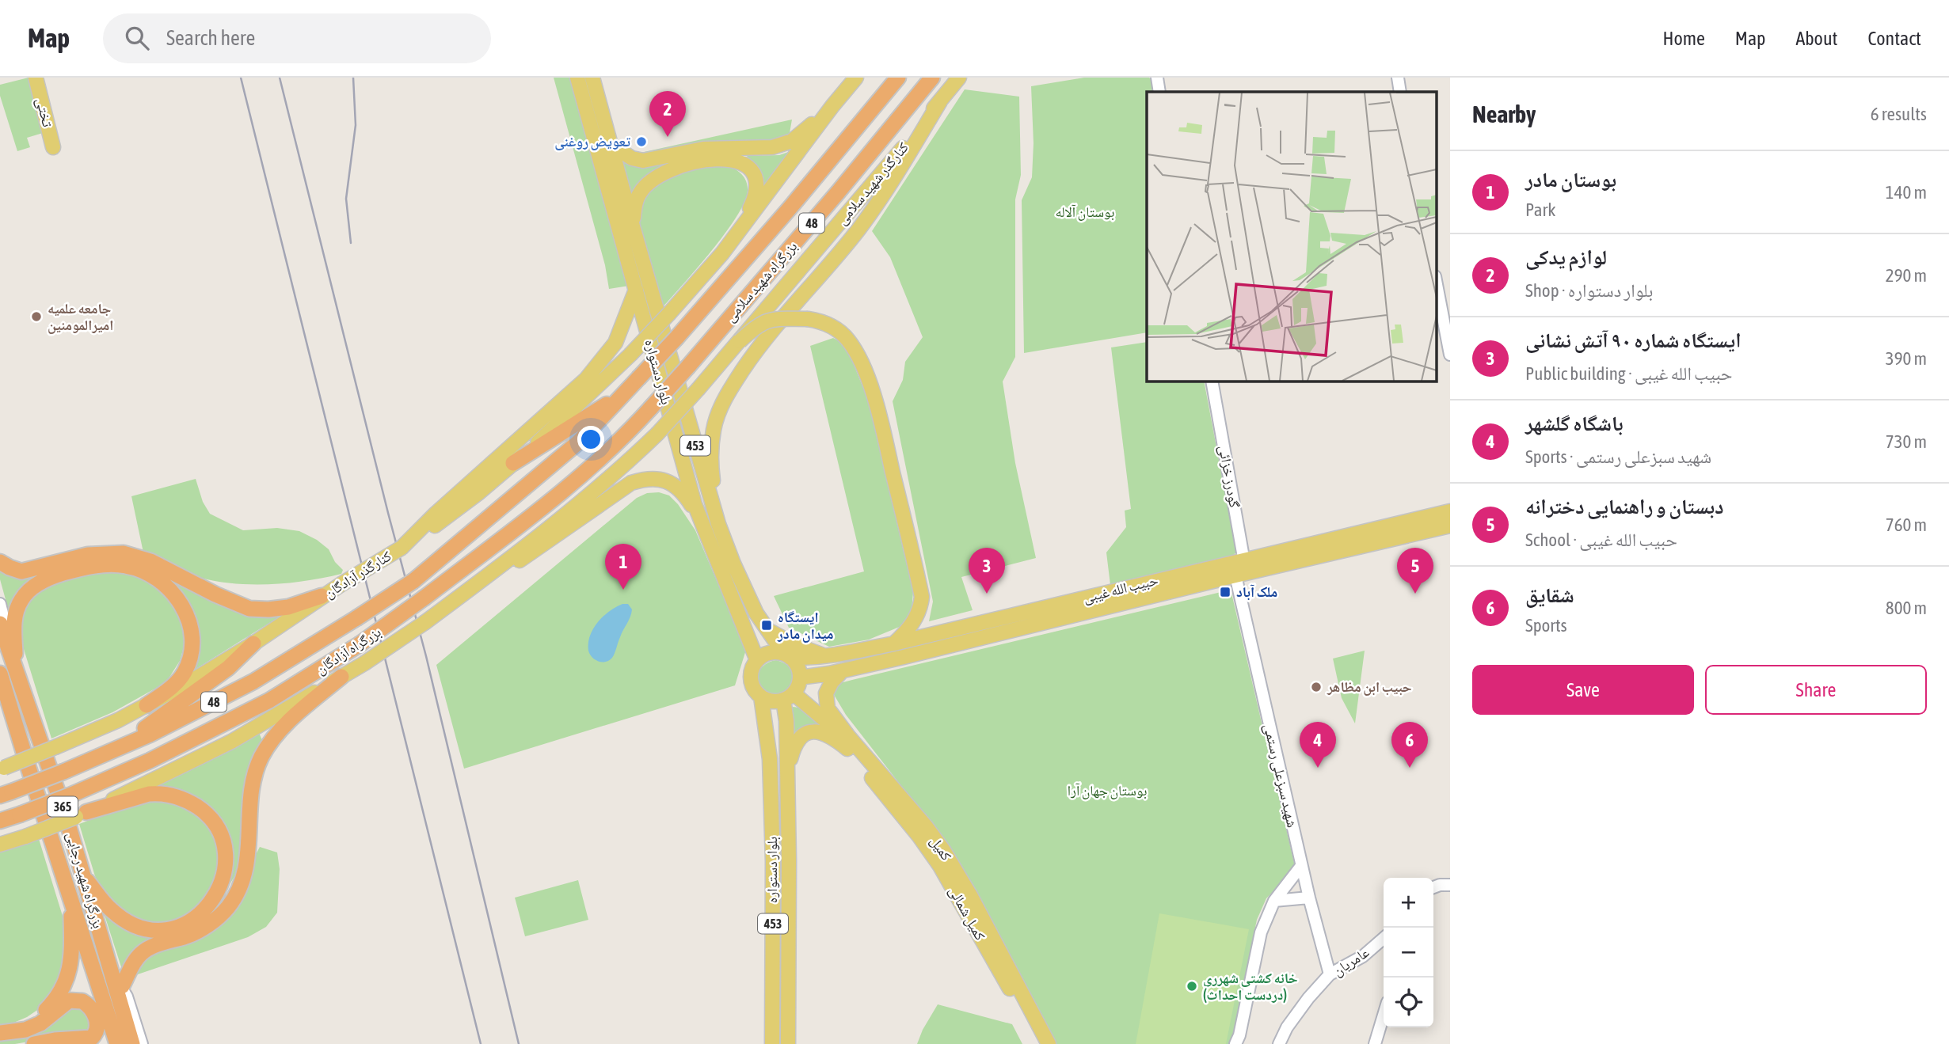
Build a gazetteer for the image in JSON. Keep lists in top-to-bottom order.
{
  "streets": {
    "highway": [
      "48",
      "بزرگراه شهید سلامی",
      "بزرگراه آزادگان",
      "365",
      "بزرگراه شهید رجایی"
    ],
    "main road": [
      "تختی",
      "کنارگذر شهید سلامی",
      "بلوار دستواره",
      "453",
      "کنارگذر آزادگان",
      "حبیب الله غیبی",
      "کمیل",
      "کمیل شمالی"
    ],
    "street": ["گودرز خزائی", "شهید سبزعلی رستمی", "عامریان"]
  },
  "crossings": [
    ["بزرگراه شهید سلامی", "بزرگراه آزادگان"],
    ["بلوار دستواره", "حبیب الله غیبی"],
    ["بلوار دستواره", "کمیل شمالی"],
    ["گودرز خزائی", "حبیب الله غیبی"],
    ["گودرز خزائی", "شهید سبزعلی رستمی"],
    ["حبیب الله غیبی", "شهید سبزعلی رستمی"],
    ["حبیب الله غیبی", "کمیل"],
    ["حبیب الله غیبی", "کمیل شمالی"],
    ["شهید سبزعلی رستمی", "عامریان"]
  ],
  "parks": ["بوستان آلاله", "بوستان جهان آرا"],
  "places": {
    "other": [
      "تعویض روغنی",
      "جامعه علمیه امیرالمومنین",
      "حبیب ابن مظاهر",
      "خانه کشتی شهرری (دردست احداث)"
    ],
    "transit": ["ملک آباد", "ایستگاه میدان مادر"]
  },
  "page": {
    "header": "Map",
    "search": "Search here",
    "nav": [
      "Home",
      "Map",
      "About",
      "Contact"
    ],
    "heading": ["Nearby", "6 results"],
    "pins": [
      "2",
      "1",
      "3",
      "5",
      "4",
      "6"
    ],
    "list": [
      {
        "mark": "1",
        "name": "بوستان مادر",
        "note": "Park",
        "value": "140 m"
      },
      {
        "mark": "2",
        "name": "لوازم یدکی",
        "note": "Shop · بلوار دستواره",
        "value": "290 m"
      },
      {
        "mark": "3",
        "name": "ایستگاه شماره ۹۰ آتش نشانی",
        "note": "Public building · حبیب الله غیبی",
        "value": "390 m"
      },
      {
        "mark": "4",
        "name": "باشگاه گلشهر",
        "note": "Sports · شهید سبزعلی رستمی",
        "value": "730 m"
      },
      {
        "mark": "5",
        "name": "دبستان و راهنمایی دخترانه",
        "note": "School · حبیب الله غیبی",
        "value": "760 m"
      },
      {
        "mark": "6",
        "name": "شقایق",
        "note": "Sports",
        "value": "800 m"
      }
    ],
    "buttons": ["Save", "Share"],
    "map_buttons": ["+", "−"]
  }
}
